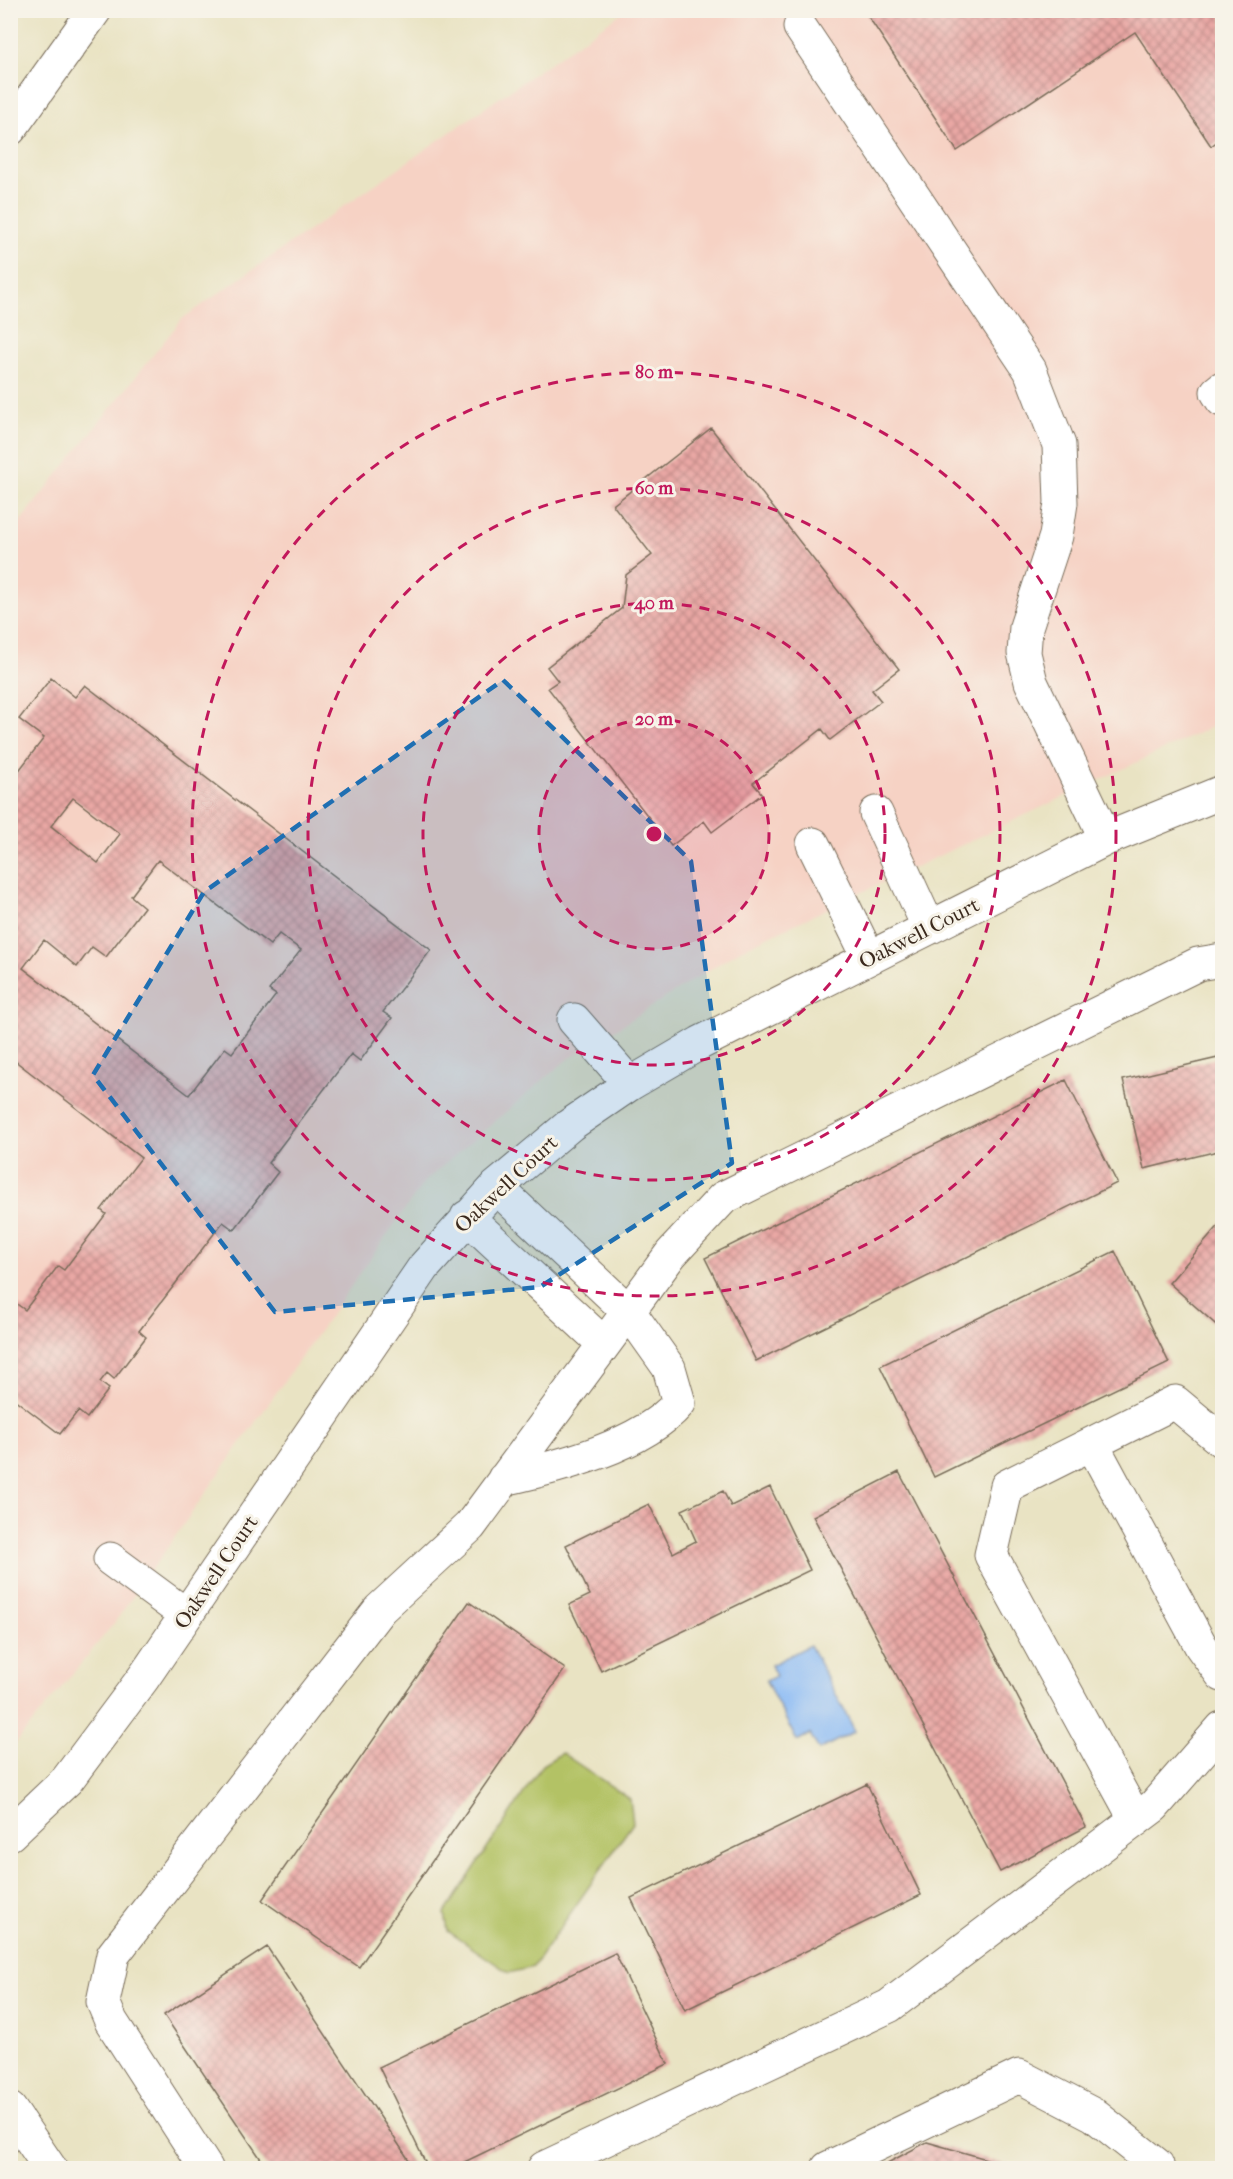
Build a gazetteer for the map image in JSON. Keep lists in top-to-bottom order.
{
  "streets": {
    "street": ["Oakwell Court"]
  },
  "rings": [
    "80 m",
    "60 m",
    "40 m",
    "20 m"
  ]
}
